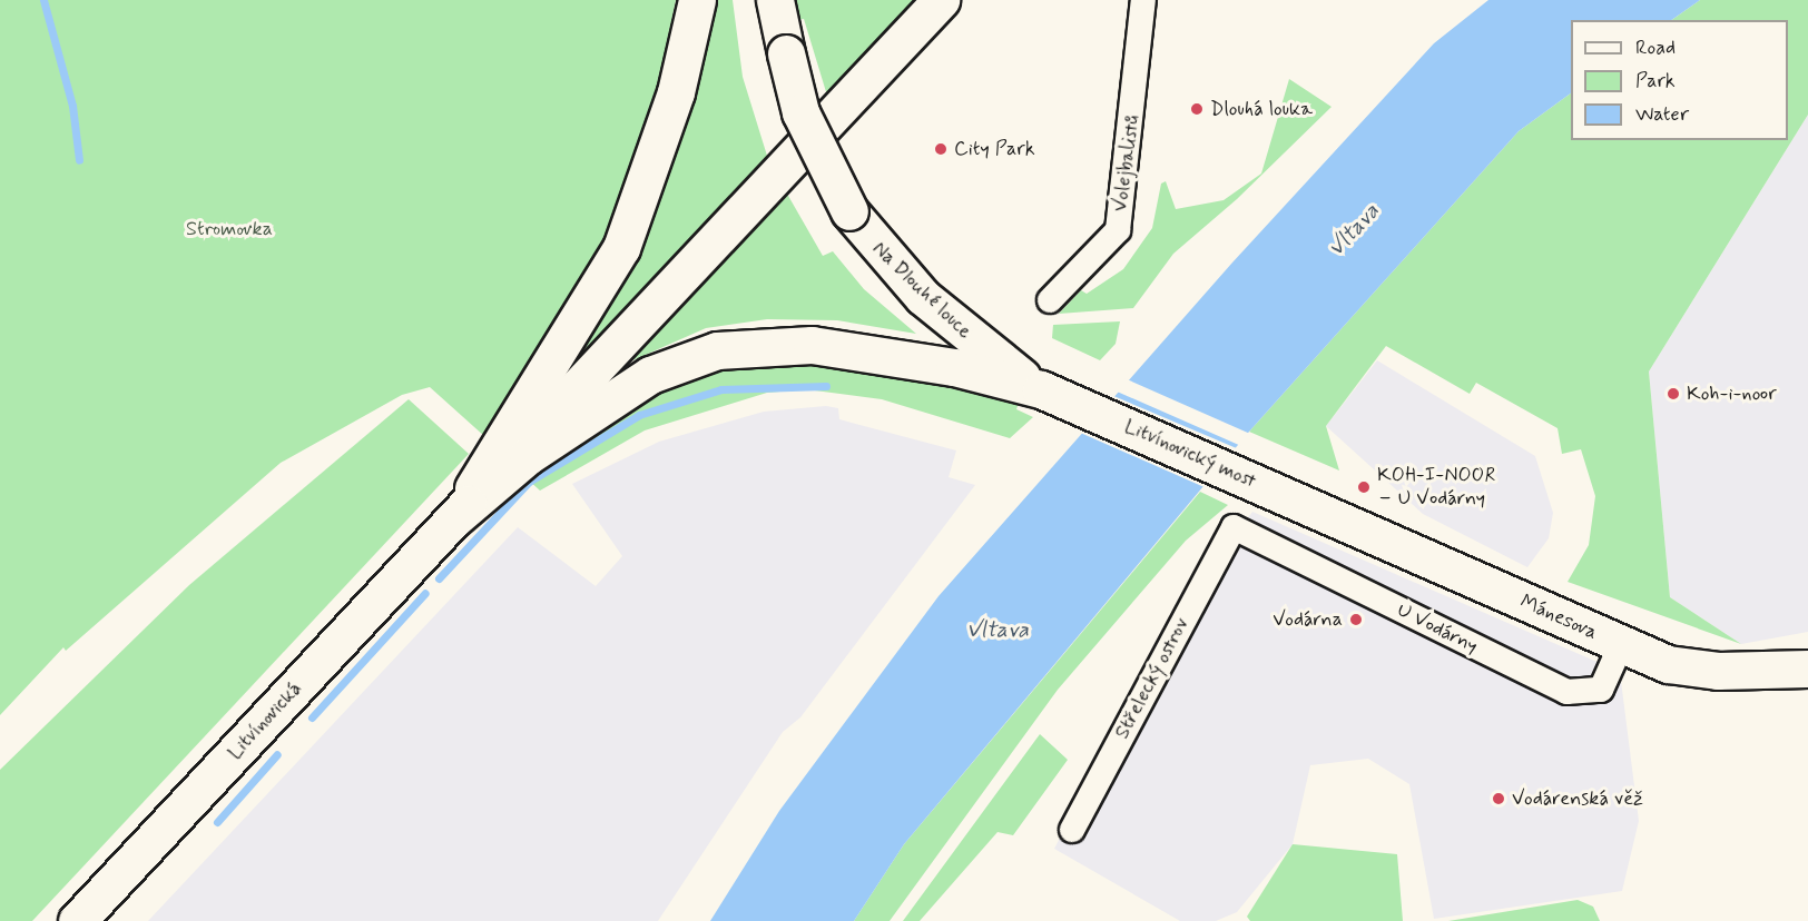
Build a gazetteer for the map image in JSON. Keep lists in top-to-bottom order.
{
  "streets": {
    "main road": [
      "Na Dlouhé louce",
      "Litvínovický most",
      "Mánesova",
      "Litvínovická"
    ],
    "street": ["Volejbalistů", "U Vodárny", "Střelecký ostrov"]
  },
  "crossings": [
    ["Na Dlouhé louce", "Litvínovický most"],
    ["Litvínovický most", "Mánesova"],
    ["Mánesova", "U Vodárny"],
    ["U Vodárny", "Střelecký ostrov"]
  ],
  "water": ["Vltava"],
  "parks": ["Stromovka"],
  "places": [
    "Dlouhá louka",
    "City Park",
    "Koh-i-noor",
    "KOH-I-NOOR – U Vodárny",
    "Vodárna",
    "Vodárenská věž"
  ],
  "legend": ["Road", "Park", "Water"]
}
